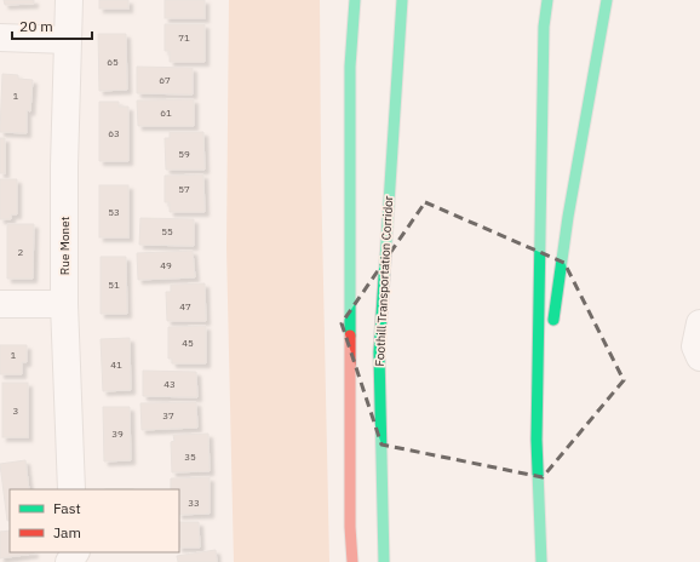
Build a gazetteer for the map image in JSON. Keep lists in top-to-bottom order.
{
  "streets": {
    "highway": ["Foothill Transportation Corridor"],
    "street": ["Rue Monet"]
  },
  "house_numbers": [
    "71",
    "65",
    "67",
    "1",
    "61",
    "63",
    "59",
    "57",
    "53",
    "55",
    "2",
    "49",
    "51",
    "47",
    "45",
    "1",
    "41",
    "43",
    "3",
    "37",
    "39",
    "35",
    "33"
  ],
  "legend": ["Fast", "Jam"],
  "scale_bar": "20 m"
}
